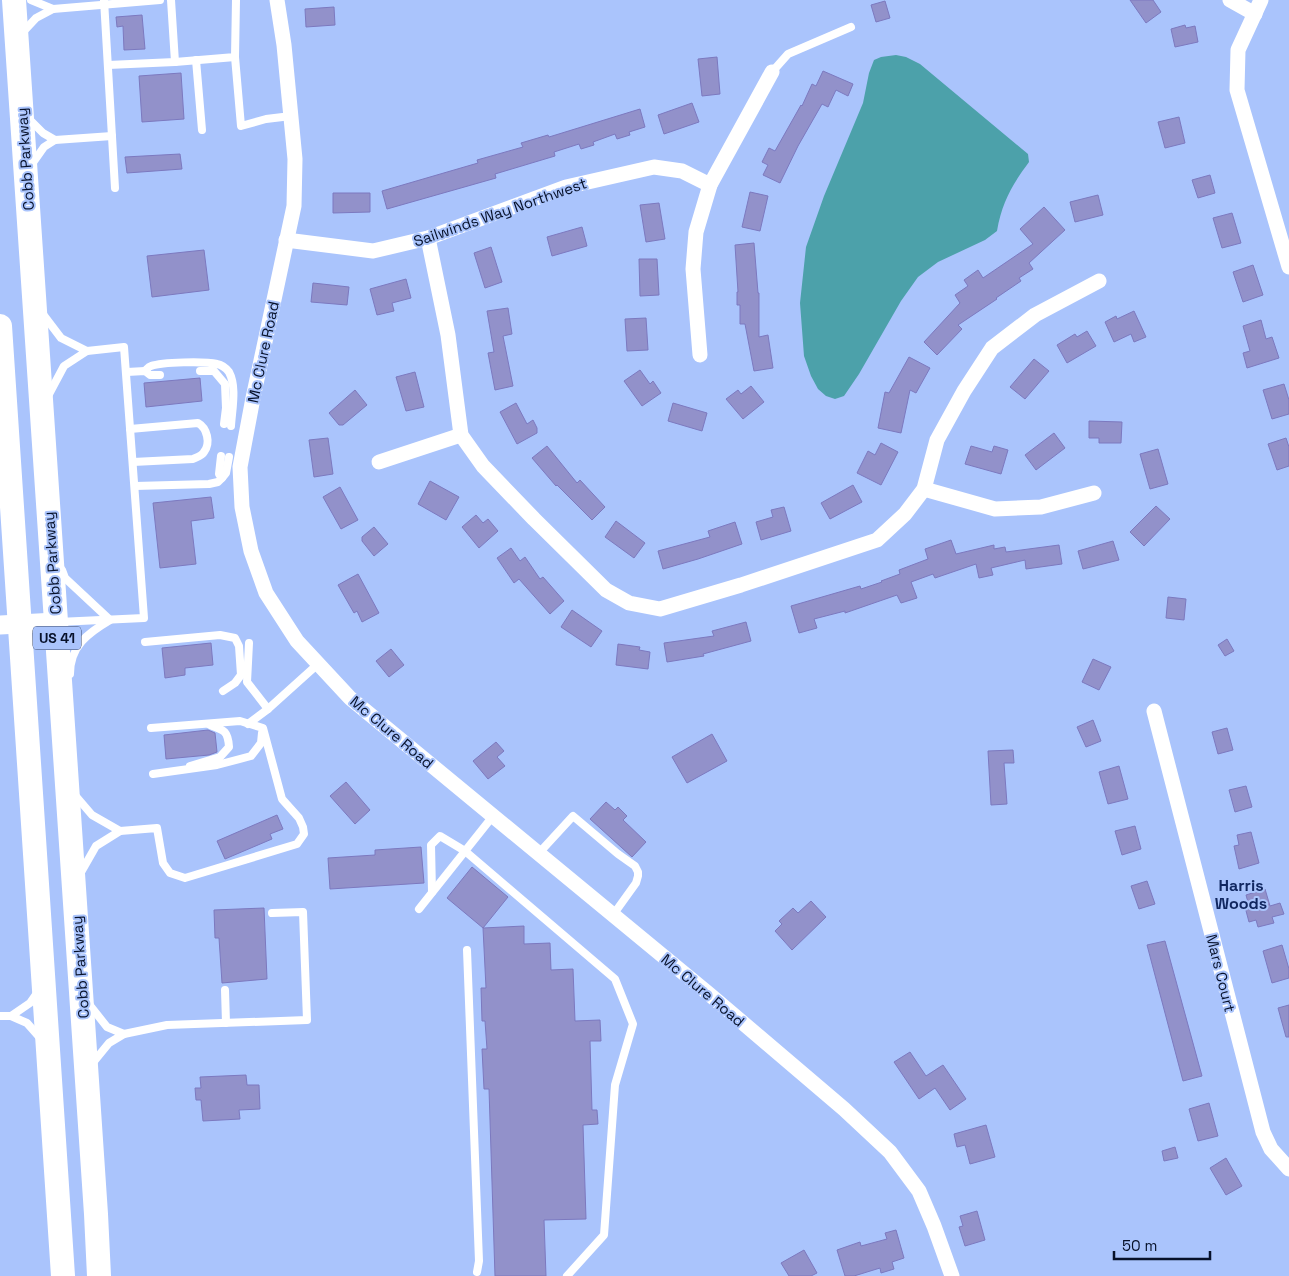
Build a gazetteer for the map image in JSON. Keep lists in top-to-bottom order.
{
  "streets": {
    "main road": ["Cobb Parkway", "US 41"],
    "street": ["Sailwinds Way Northwest", "Mc Clure Road", "Mars Court"]
  },
  "crossings": [
    ["Sailwinds Way Northwest", "Mc Clure Road"]
  ],
  "districts": ["Harris Woods"],
  "scale_bar": "50 m"
}
